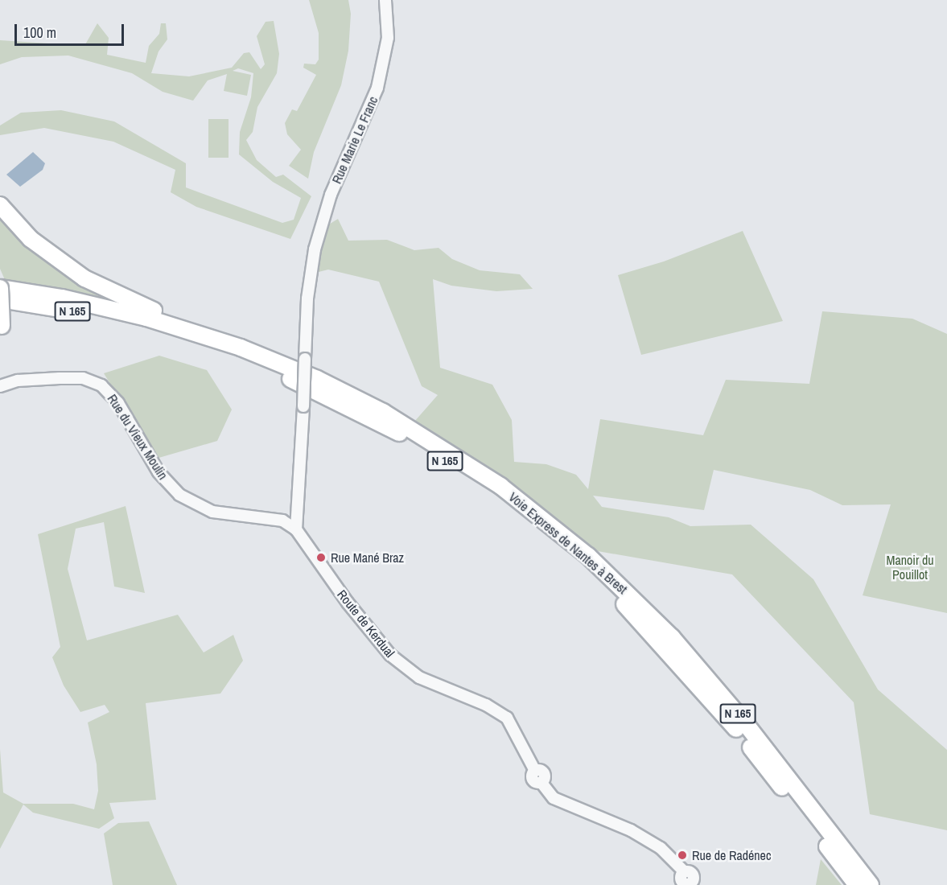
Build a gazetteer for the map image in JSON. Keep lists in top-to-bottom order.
{
  "streets": {
    "highway": ["N 165", "Voie Express de Nantes à Brest"],
    "street": ["Rue Marie Le Franc", "Rue du Vieux Moulin", "Route de Kerdual"]
  },
  "crossings": [
    ["Rue Marie Le Franc", "Rue du Vieux Moulin"],
    ["Rue Marie Le Franc", "Route de Kerdual"],
    ["Rue du Vieux Moulin", "Route de Kerdual"]
  ],
  "parks": ["Manoir du Pouillot"],
  "places": ["Rue Mané Braz", "Rue de Radénec"],
  "scale_bar": "100 m"
}
